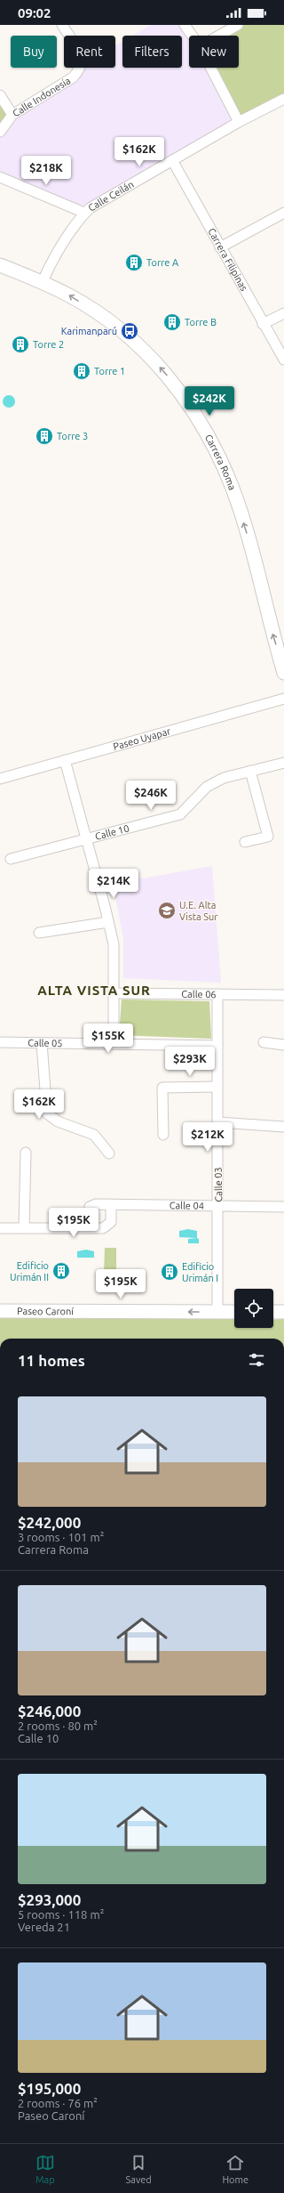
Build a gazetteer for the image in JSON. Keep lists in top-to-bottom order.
{
  "streets": {
    "street": [
      "Calle Indonesia",
      "Calle Ceilán",
      "Carrera Filipinas",
      "Carrera Roma",
      "Paseo Uyapar",
      "Calle 10",
      "Calle 06",
      "Calle 05",
      "Calle 03",
      "Calle 04",
      "Paseo Caroní"
    ]
  },
  "crossings": [
    ["Calle Ceilán", "Carrera Filipinas"],
    ["Calle Ceilán", "Carrera Roma"],
    ["Calle 06", "Calle 03"],
    ["Calle 05", "Calle 03"],
    ["Calle 03", "Calle 04"],
    ["Calle 03", "Paseo Caroní"]
  ],
  "one_way": ["Carrera Roma"],
  "districts": ["ALTA VISTA SUR"],
  "places": {
    "building": [
      "Torre A",
      "Torre B",
      "Torre 2",
      "Torre 1",
      "Torre 3",
      "Edificio Urimán II",
      "Edificio Urimán I"
    ],
    "bus stop": ["Karimanparú"],
    "school or university": ["U.E. Alta Vista Sur"]
  },
  "page": {
    "status": "09:02",
    "chip": [
      "Buy",
      "Rent",
      "Filters",
      "New"
    ],
    "price": [
      "$162K",
      "$218K",
      "$242K",
      "$246K",
      "$214K",
      "$155K",
      "$293K",
      "$162K",
      "$212K",
      "$195K",
      "$195K"
    ],
    "heading": "11 homes",
    "list": [
      {
        "name": "$242,000",
        "note": "3 rooms · 101 m² · Carrera Roma"
      },
      {
        "name": "$246,000",
        "note": "2 rooms · 80 m² · Calle 10"
      },
      {
        "name": "$293,000",
        "note": "5 rooms · 118 m² · Vereda 21"
      },
      {
        "name": "$195,000",
        "note": "2 rooms · 76 m² · Paseo Caroní"
      }
    ],
    "tabs": ["Map", "Saved", "Home"]
  }
}
